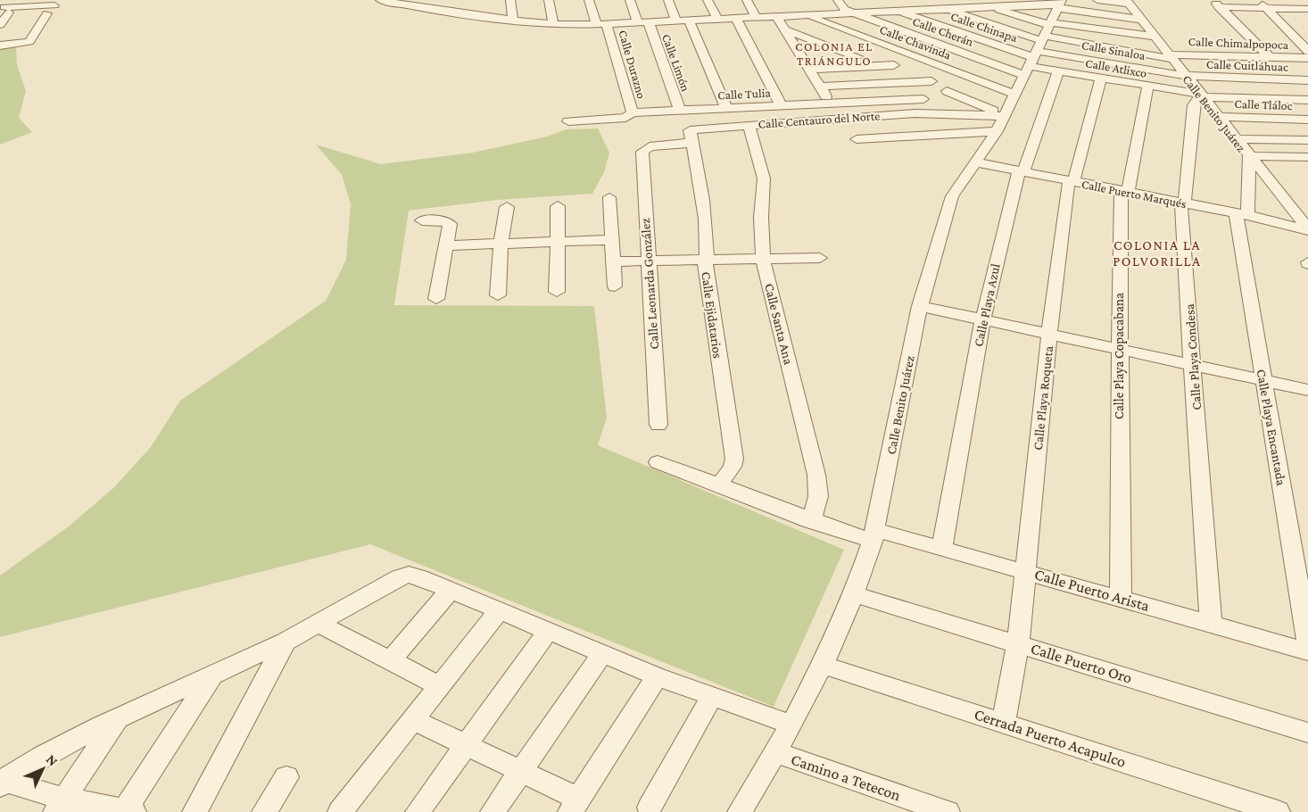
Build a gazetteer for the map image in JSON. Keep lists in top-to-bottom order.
{
  "streets": {
    "street": [
      "Calle Chinapa",
      "Calle Cherán",
      "Calle Chavinda",
      "Calle Chimalpopoca",
      "Calle Sinaloa",
      "Calle Limón",
      "Calle Durazno",
      "Calle Cuitláhuac",
      "Calle Atlixco",
      "Calle Tulia",
      "Calle Tláloc",
      "Calle Benito Juárez",
      "Calle Centauro del Norte",
      "Calle Puerto Marqués",
      "Calle Leonarda González",
      "Calle Playa Azul",
      "Calle Ejidatarios",
      "Calle Santa Ana",
      "Calle Playa Copacabana",
      "Calle Playa Condesa",
      "Calle Playa Roqueta",
      "Calle Playa Encantada",
      "Calle Puerto Arista",
      "Calle Puerto Oro",
      "Cerrada Puerto Acapulco",
      "Camino a Tetecon"
    ]
  },
  "crossings": [
    ["Calle Chinapa", "Calle Cherán"],
    ["Calle Chinapa", "Calle Chimalpopoca"],
    ["Calle Chinapa", "Calle Sinaloa"],
    ["Calle Chinapa", "Calle Atlixco"],
    ["Calle Chinapa", "Calle Benito Juárez"],
    ["Calle Cherán", "Calle Chimalpopoca"],
    ["Calle Cherán", "Calle Sinaloa"],
    ["Calle Cherán", "Calle Atlixco"],
    ["Calle Cherán", "Calle Benito Juárez"],
    ["Calle Chavinda", "Calle Benito Juárez"],
    ["Calle Chimalpopoca", "Calle Sinaloa"],
    ["Calle Chimalpopoca", "Calle Atlixco"],
    ["Calle Chimalpopoca", "Calle Benito Juárez"],
    ["Calle Sinaloa", "Calle Cuitláhuac"],
    ["Calle Sinaloa", "Calle Atlixco"],
    ["Calle Sinaloa", "Calle Benito Juárez"],
    ["Calle Limón", "Calle Tulia"],
    ["Calle Durazno", "Calle Tulia"],
    ["Calle Cuitláhuac", "Calle Benito Juárez"],
    ["Calle Atlixco", "Calle Benito Juárez"],
    ["Calle Atlixco", "Calle Playa Azul"],
    ["Calle Atlixco", "Calle Playa Copacabana"],
    ["Calle Atlixco", "Calle Playa Condesa"],
    ["Calle Atlixco", "Calle Playa Roqueta"],
    ["Calle Tláloc", "Calle Benito Juárez"],
    ["Calle Benito Juárez", "Calle Centauro del Norte"],
    ["Calle Benito Juárez", "Calle Puerto Marqués"],
    ["Calle Benito Juárez", "Calle Playa Condesa"],
    ["Calle Benito Juárez", "Calle Playa Encantada"],
    ["Calle Benito Juárez", "Calle Puerto Arista"],
    ["Calle Benito Juárez", "Calle Puerto Oro"],
    ["Calle Benito Juárez", "Cerrada Puerto Acapulco"],
    ["Calle Benito Juárez", "Camino a Tetecon"],
    ["Calle Centauro del Norte", "Calle Leonarda González"],
    ["Calle Centauro del Norte", "Calle Ejidatarios"],
    ["Calle Centauro del Norte", "Calle Santa Ana"],
    ["Calle Puerto Marqués", "Calle Playa Azul"],
    ["Calle Puerto Marqués", "Calle Playa Copacabana"],
    ["Calle Puerto Marqués", "Calle Playa Condesa"],
    ["Calle Puerto Marqués", "Calle Playa Roqueta"],
    ["Calle Puerto Marqués", "Calle Playa Encantada"],
    ["Calle Leonarda González", "Calle Ejidatarios"],
    ["Calle Playa Azul", "Calle Puerto Arista"],
    ["Calle Playa Copacabana", "Calle Puerto Arista"],
    ["Calle Playa Condesa", "Calle Puerto Arista"],
    ["Calle Playa Roqueta", "Calle Puerto Arista"],
    ["Calle Playa Roqueta", "Calle Puerto Oro"],
    ["Calle Playa Roqueta", "Cerrada Puerto Acapulco"]
  ],
  "districts": ["COLONIA EL TRIÁNGULO", "COLONIA LA POLVORILLA"],
  "north": "top right"
}
